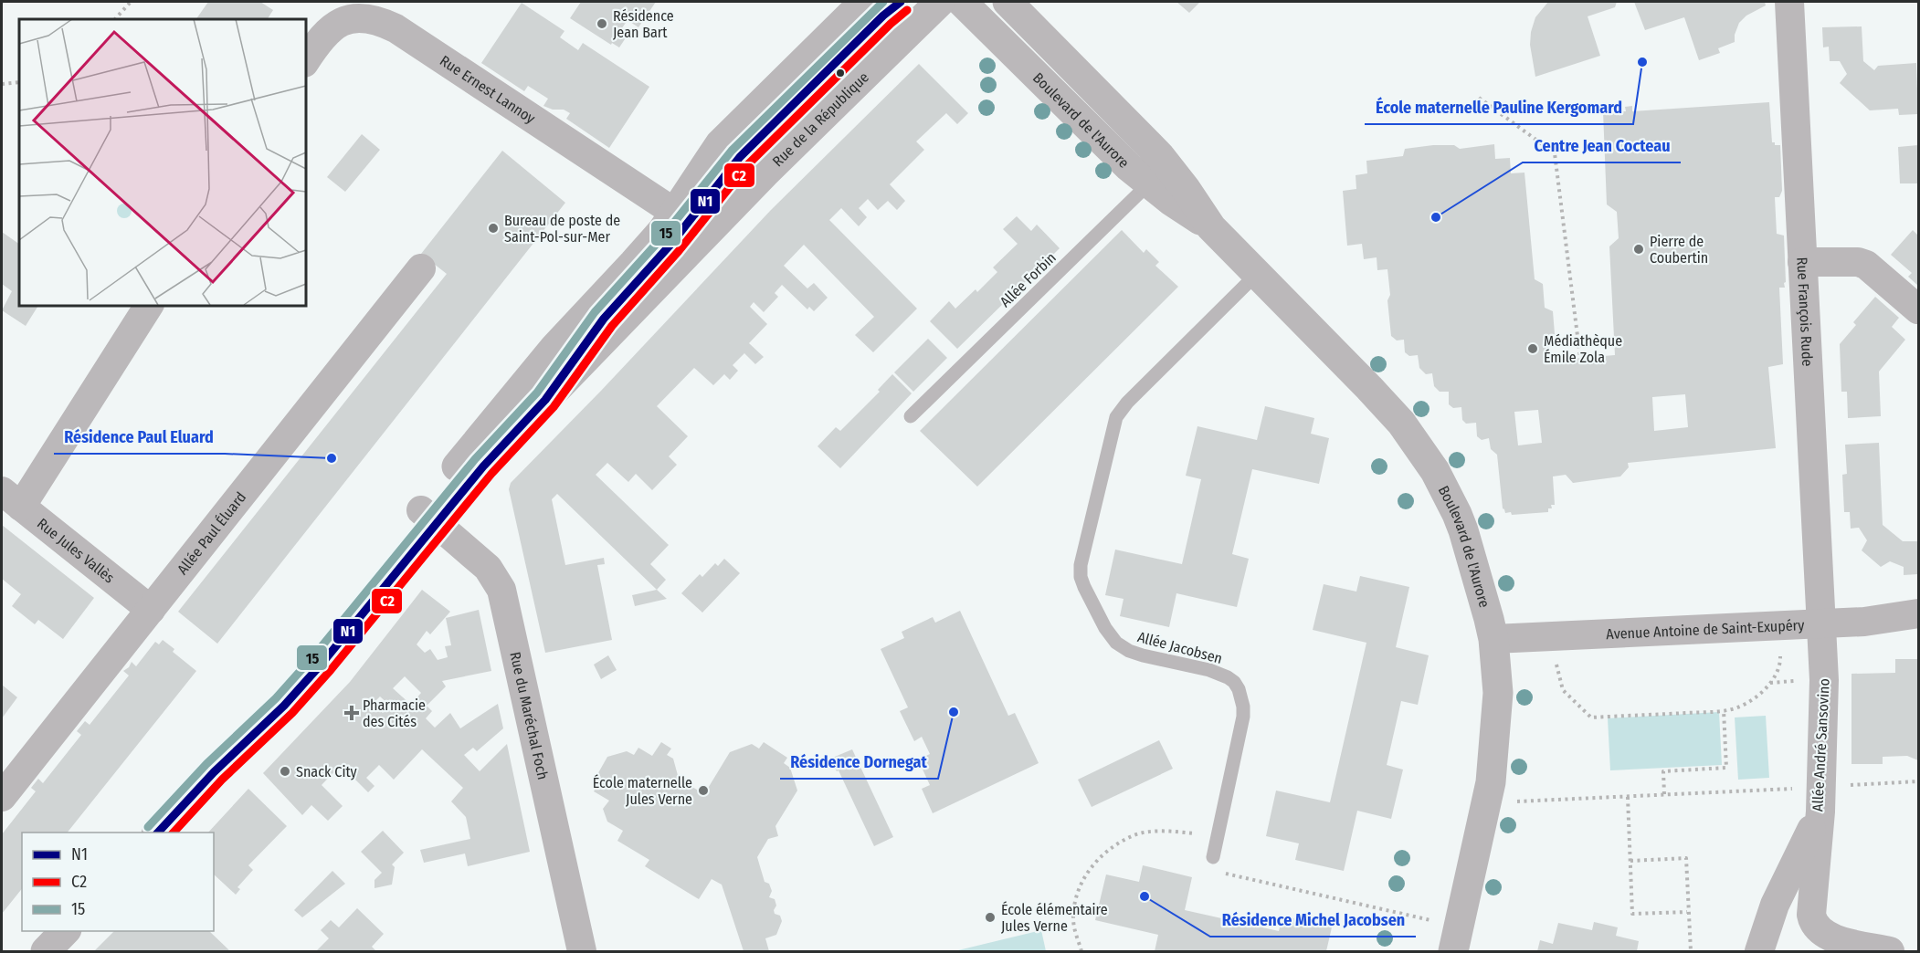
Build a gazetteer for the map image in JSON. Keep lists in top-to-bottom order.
{
  "streets": {
    "street": [
      "Rue Ernest Lannoy",
      "Rue de la République",
      "Boulevard de l'Aurore",
      "Rue François Rude",
      "Allée Paul Éluard",
      "Rue Jules Vallès",
      "Avenue Antoine de Saint-Exupéry",
      "Rue du Maréchal Foch",
      "Allée André Sansovino"
    ],
    "lane": ["Allée Forbin", "Allée Jacobsen"]
  },
  "crossings": [
    ["Rue Ernest Lannoy", "Rue de la République"],
    ["Rue de la République", "Rue du Maréchal Foch"],
    ["Boulevard de l'Aurore", "Allée Forbin"],
    ["Boulevard de l'Aurore", "Avenue Antoine de Saint-Exupéry"],
    ["Boulevard de l'Aurore", "Allée Jacobsen"],
    ["Rue François Rude", "Avenue Antoine de Saint-Exupéry"],
    ["Rue François Rude", "Allée André Sansovino"],
    ["Allée Paul Éluard", "Rue Jules Vallès"],
    ["Avenue Antoine de Saint-Exupéry", "Allée André Sansovino"]
  ],
  "places": {
    "other": [
      "Résidence Jean Bart",
      "École maternelle Pauline Kergomard",
      "Centre Jean Cocteau",
      "Bureau de poste de Saint-Pol-sur-Mer",
      "Pierre de Coubertin",
      "Médiathèque Émile Zola",
      "Résidence Paul Eluard",
      "Résidence Dornegat",
      "Snack City",
      "École maternelle Jules Verne",
      "Résidence Michel Jacobsen",
      "École élémentaire Jules Verne"
    ],
    "health": ["Pharmacie des Cités"]
  },
  "lines": ["transit line N1", "transit line 15", "transit line C2"],
  "legend": ["N1", "C2", "15"]
}
